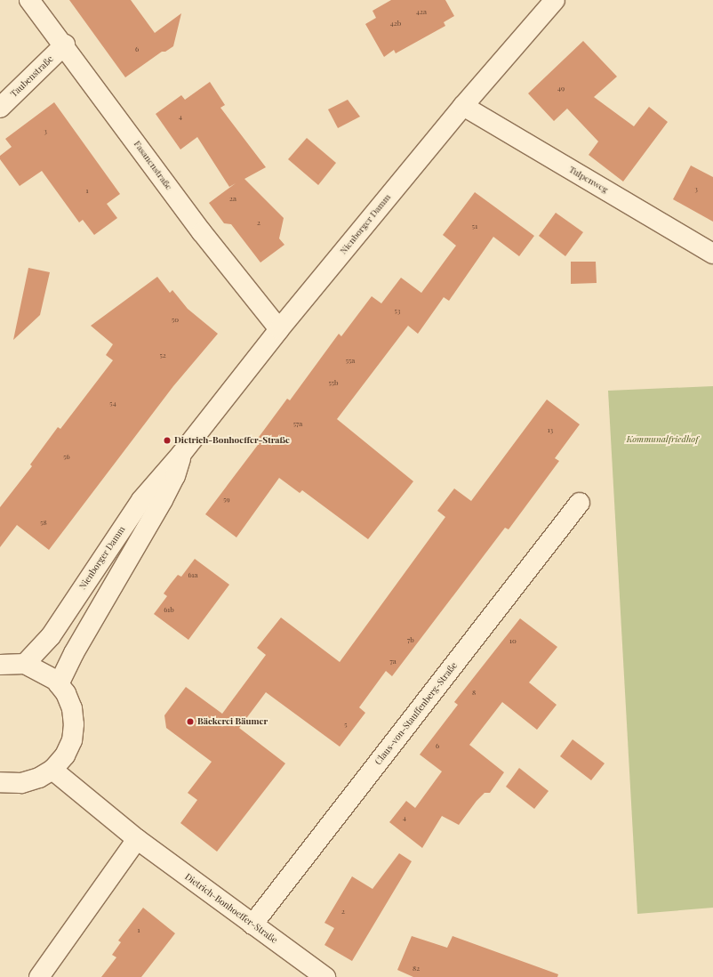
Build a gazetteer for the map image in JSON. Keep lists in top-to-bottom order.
{
  "streets": {
    "street": [
      "Taubenstraße",
      "Fasanenstraße",
      "Tulpenweg",
      "Nienborger Damm",
      "Claus-von-Stauffenberg-Straße",
      "Dietrich-Bonhoeffer-Straße"
    ]
  },
  "crossings": [
    ["Taubenstraße", "Fasanenstraße"],
    ["Fasanenstraße", "Nienborger Damm"],
    ["Tulpenweg", "Nienborger Damm"],
    ["Claus-von-Stauffenberg-Straße", "Dietrich-Bonhoeffer-Straße"]
  ],
  "parks": ["Kommunalfriedhof"],
  "places": ["Dietrich-Bonhoeffer-Straße", "Bäckerei Bäumer"],
  "house_numbers": [
    "42a",
    "42b",
    "6",
    "49",
    "4",
    "3",
    "3",
    "1",
    "2a",
    "2",
    "51",
    "53",
    "50",
    "52",
    "55a",
    "55b",
    "54",
    "57a",
    "13",
    "56",
    "59",
    "58",
    "61a",
    "61b",
    "7b",
    "10",
    "7a",
    "8",
    "5",
    "6",
    "4",
    "2",
    "1",
    "82"
  ]
}
